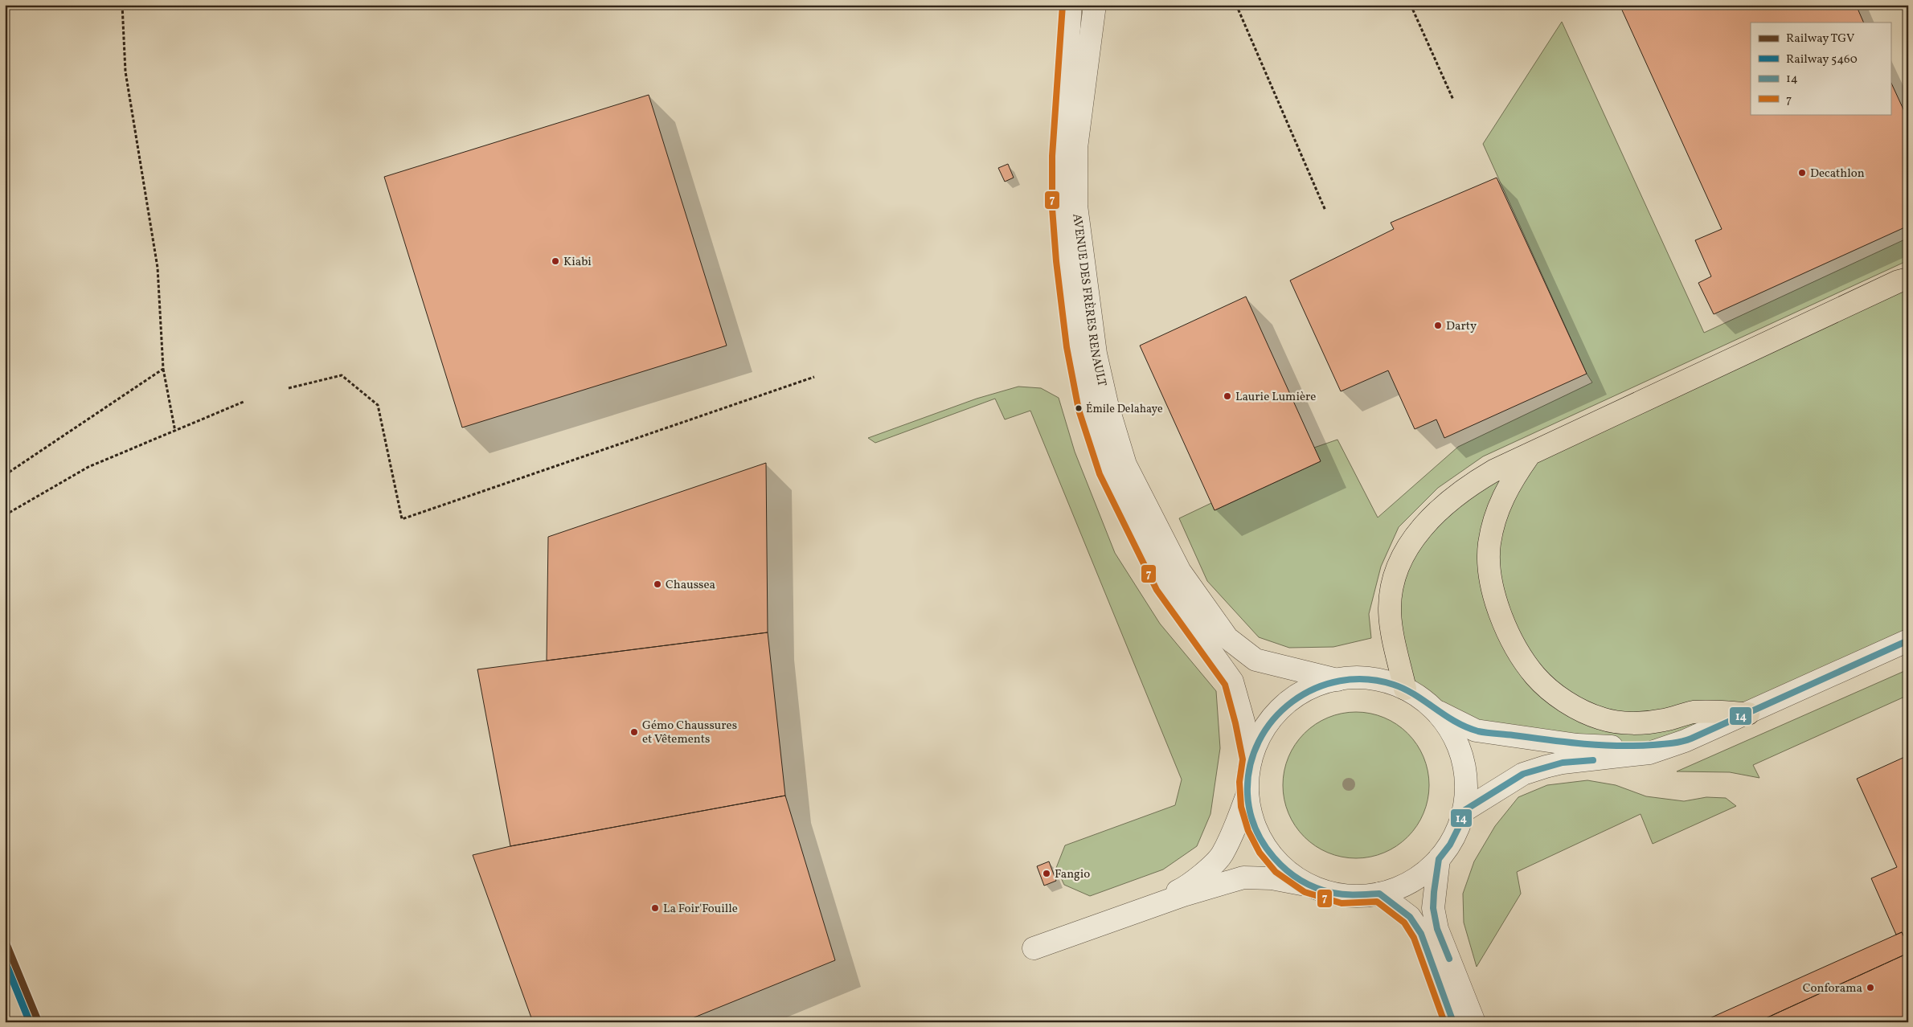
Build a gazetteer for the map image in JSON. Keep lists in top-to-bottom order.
{
  "streets": {
    "street": ["AVENUE DES FRÈRES RENAULT"]
  },
  "places": [
    "Decathlon",
    "Kiabi",
    "Darty",
    "Laurie Lumière",
    "Émile Delahaye",
    "Chaussea",
    "Gémo Chaussures et Vêtements",
    "Fangio",
    "La Foir'Fouille",
    "Conforama"
  ],
  "lines": [
    "transit line 7",
    "transit line 14",
    "rail line TGV",
    "rail line 5460"
  ],
  "legend": [
    "Railway TGV",
    "Railway 5460",
    "14",
    "7"
  ]
}
